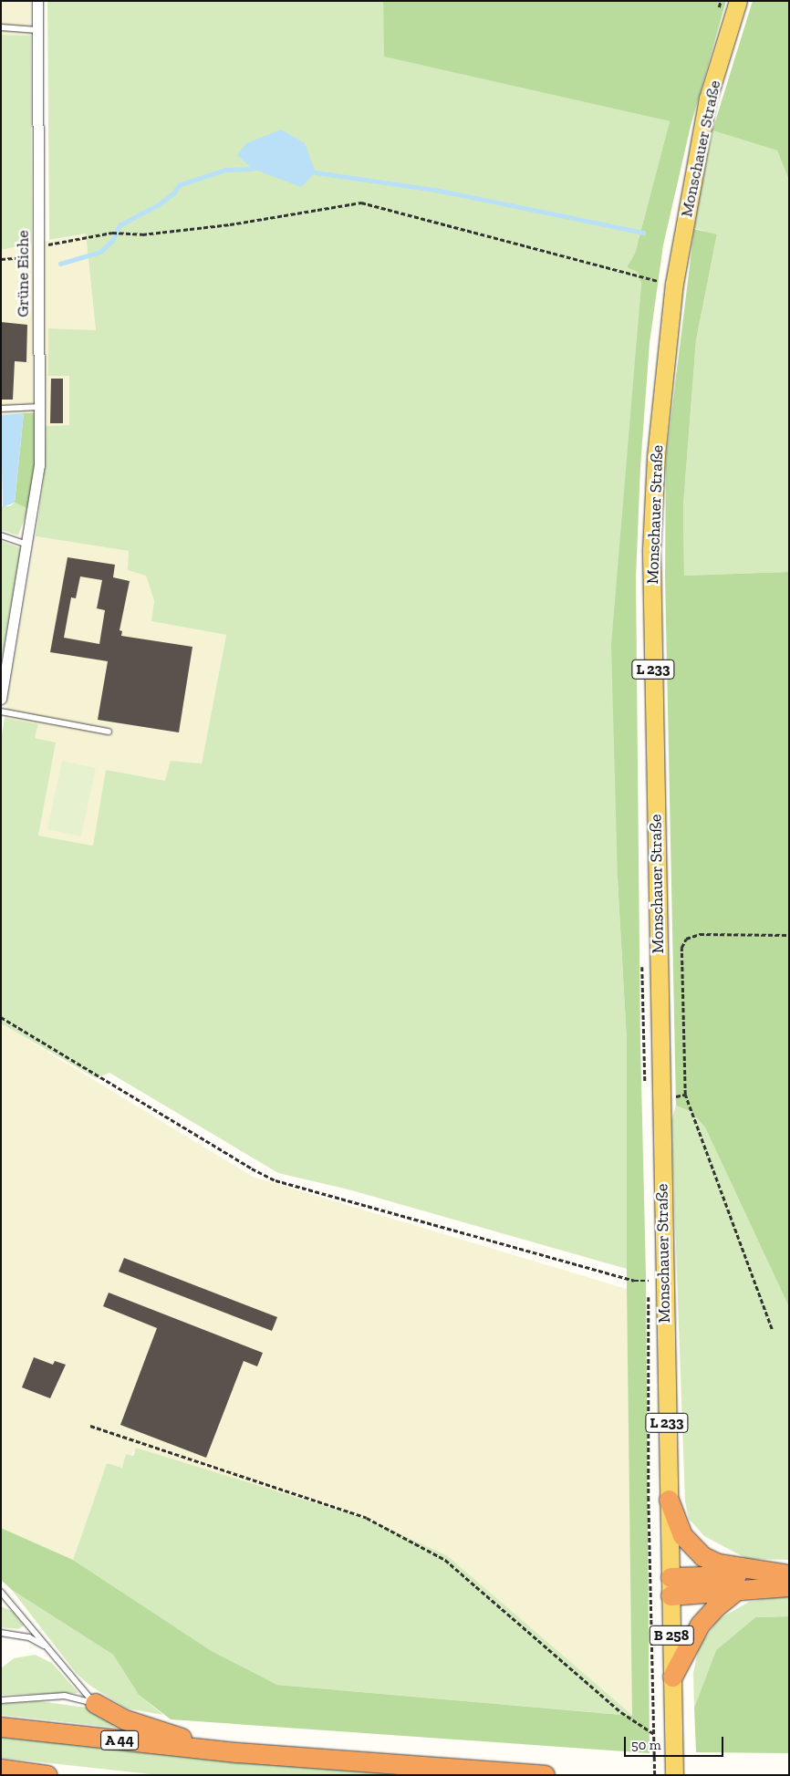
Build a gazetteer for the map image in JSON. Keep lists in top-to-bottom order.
{
  "streets": {
    "highway": ["A 44"],
    "main road": ["Monschauer Straße", "L 233", "B 258"],
    "street": ["Grüne Eiche"]
  },
  "scale_bar": "50 m"
}
